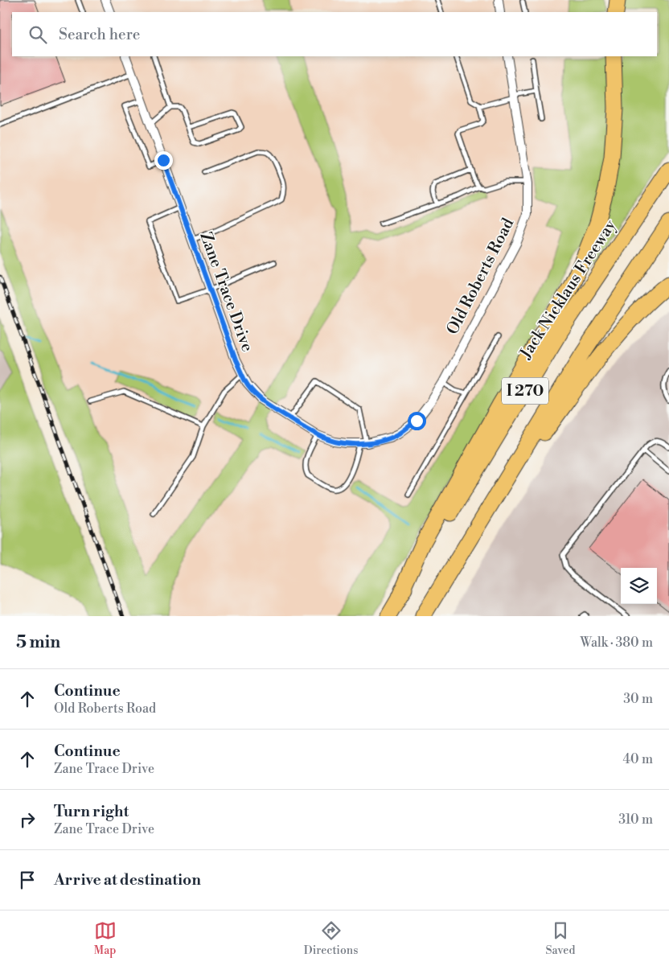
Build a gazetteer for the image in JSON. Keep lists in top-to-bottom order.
{
  "streets": {
    "highway": ["Jack Nicklaus Freeway", "I 270"],
    "street": ["Old Roberts Road", "Zane Trace Drive"]
  },
  "crossings": [
    ["Old Roberts Road", "Zane Trace Drive"]
  ],
  "page": {
    "search": "Search here",
    "heading": ["5 min", "Walk · 380 m"],
    "list": [
      ["Continue", "Old Roberts Road", "30 m"],
      ["Continue", "Zane Trace Drive", "40 m"],
      ["Turn right", "Zane Trace Drive", "310 m"],
      "Arrive at destination"
    ],
    "nav": ["Map", "Directions", "Saved"]
  }
}
